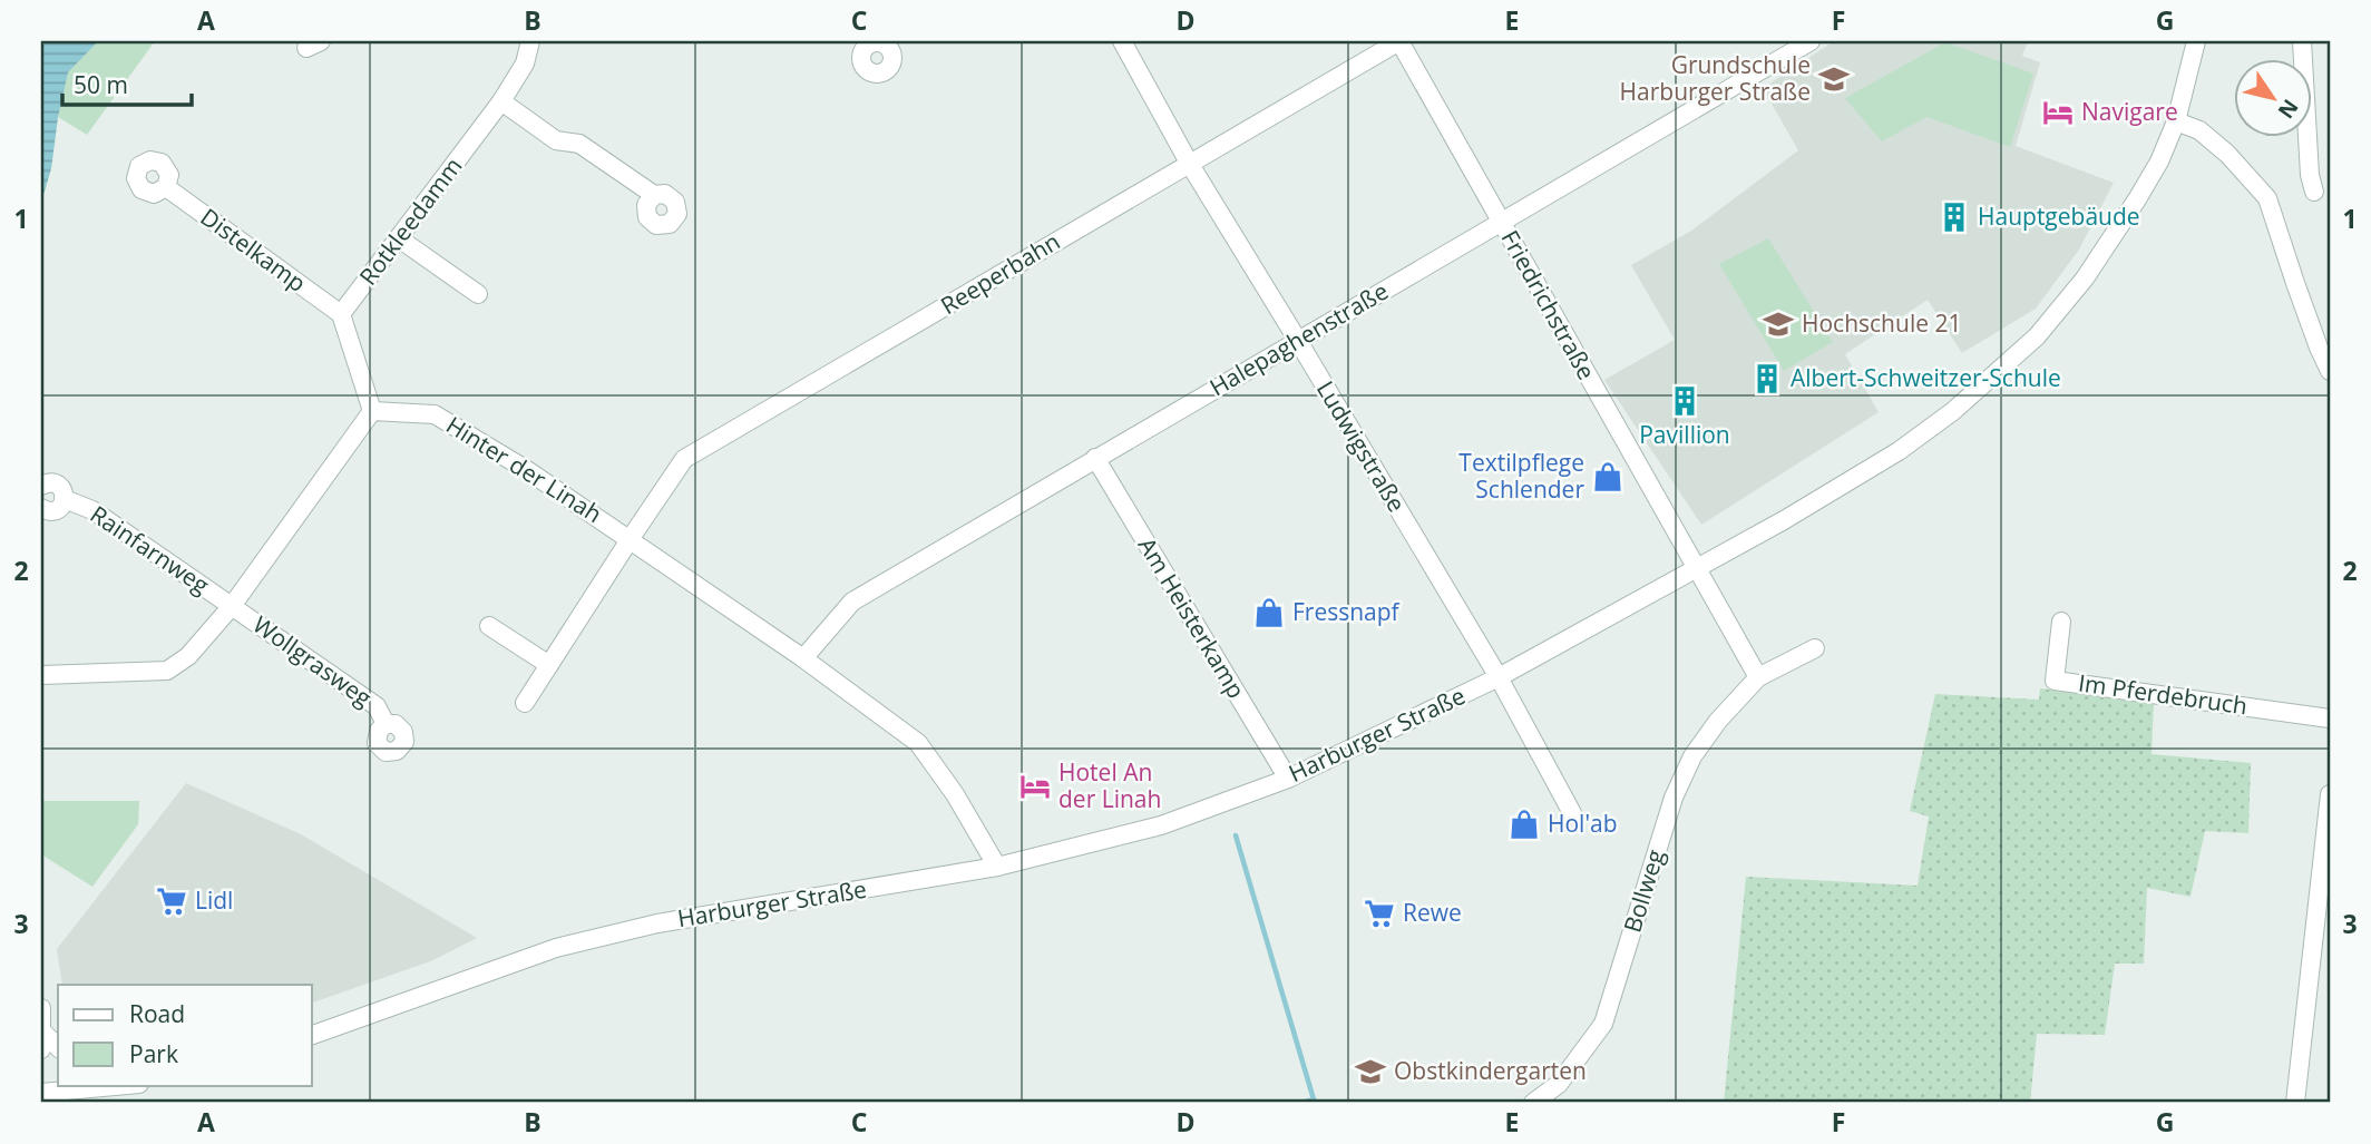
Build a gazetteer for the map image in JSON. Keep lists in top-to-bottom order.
{
  "streets": {
    "street": [
      "Rotkleedamm",
      "Distelkamp",
      "Reeperbahn",
      "Friedrichstraße",
      "Halepaghenstraße",
      "Ludwigstraße",
      "Hinter der Linah",
      "Rainfarnweg",
      "Am Heisterkamp",
      "Wollgrasweg",
      "Im Pferdebruch",
      "Harburger Straße",
      "Bollweg"
    ]
  },
  "crossings": [
    ["Rotkleedamm", "Distelkamp"],
    ["Reeperbahn", "Friedrichstraße"],
    ["Reeperbahn", "Ludwigstraße"],
    ["Reeperbahn", "Hinter der Linah"],
    ["Friedrichstraße", "Halepaghenstraße"],
    ["Friedrichstraße", "Harburger Straße"],
    ["Halepaghenstraße", "Ludwigstraße"],
    ["Halepaghenstraße", "Hinter der Linah"],
    ["Halepaghenstraße", "Am Heisterkamp"],
    ["Ludwigstraße", "Harburger Straße"],
    ["Hinter der Linah", "Harburger Straße"],
    ["Rainfarnweg", "Wollgrasweg"],
    ["Am Heisterkamp", "Harburger Straße"]
  ],
  "places": {
    "school or university": ["Grundschule Harburger Straße", "Hochschule 21", "Obstkindergarten"],
    "hotel": ["Navigare", "Hotel An der Linah"],
    "building": ["Hauptgebäude", "Albert-Schweitzer-Schule", "Pavillion"],
    "shop": ["Textilpflege Schlender", "Fressnapf", "Hol'ab"],
    "supermarket": ["Lidl", "Rewe"]
  },
  "legend": ["Road", "Park"],
  "scale_bar": "50 m",
  "north": "bottom right",
  "grid": {
    "columns": [
      "A",
      "B",
      "C",
      "D",
      "E",
      "F",
      "G"
    ],
    "rows": ["1", "2", "3"]
  }
}
